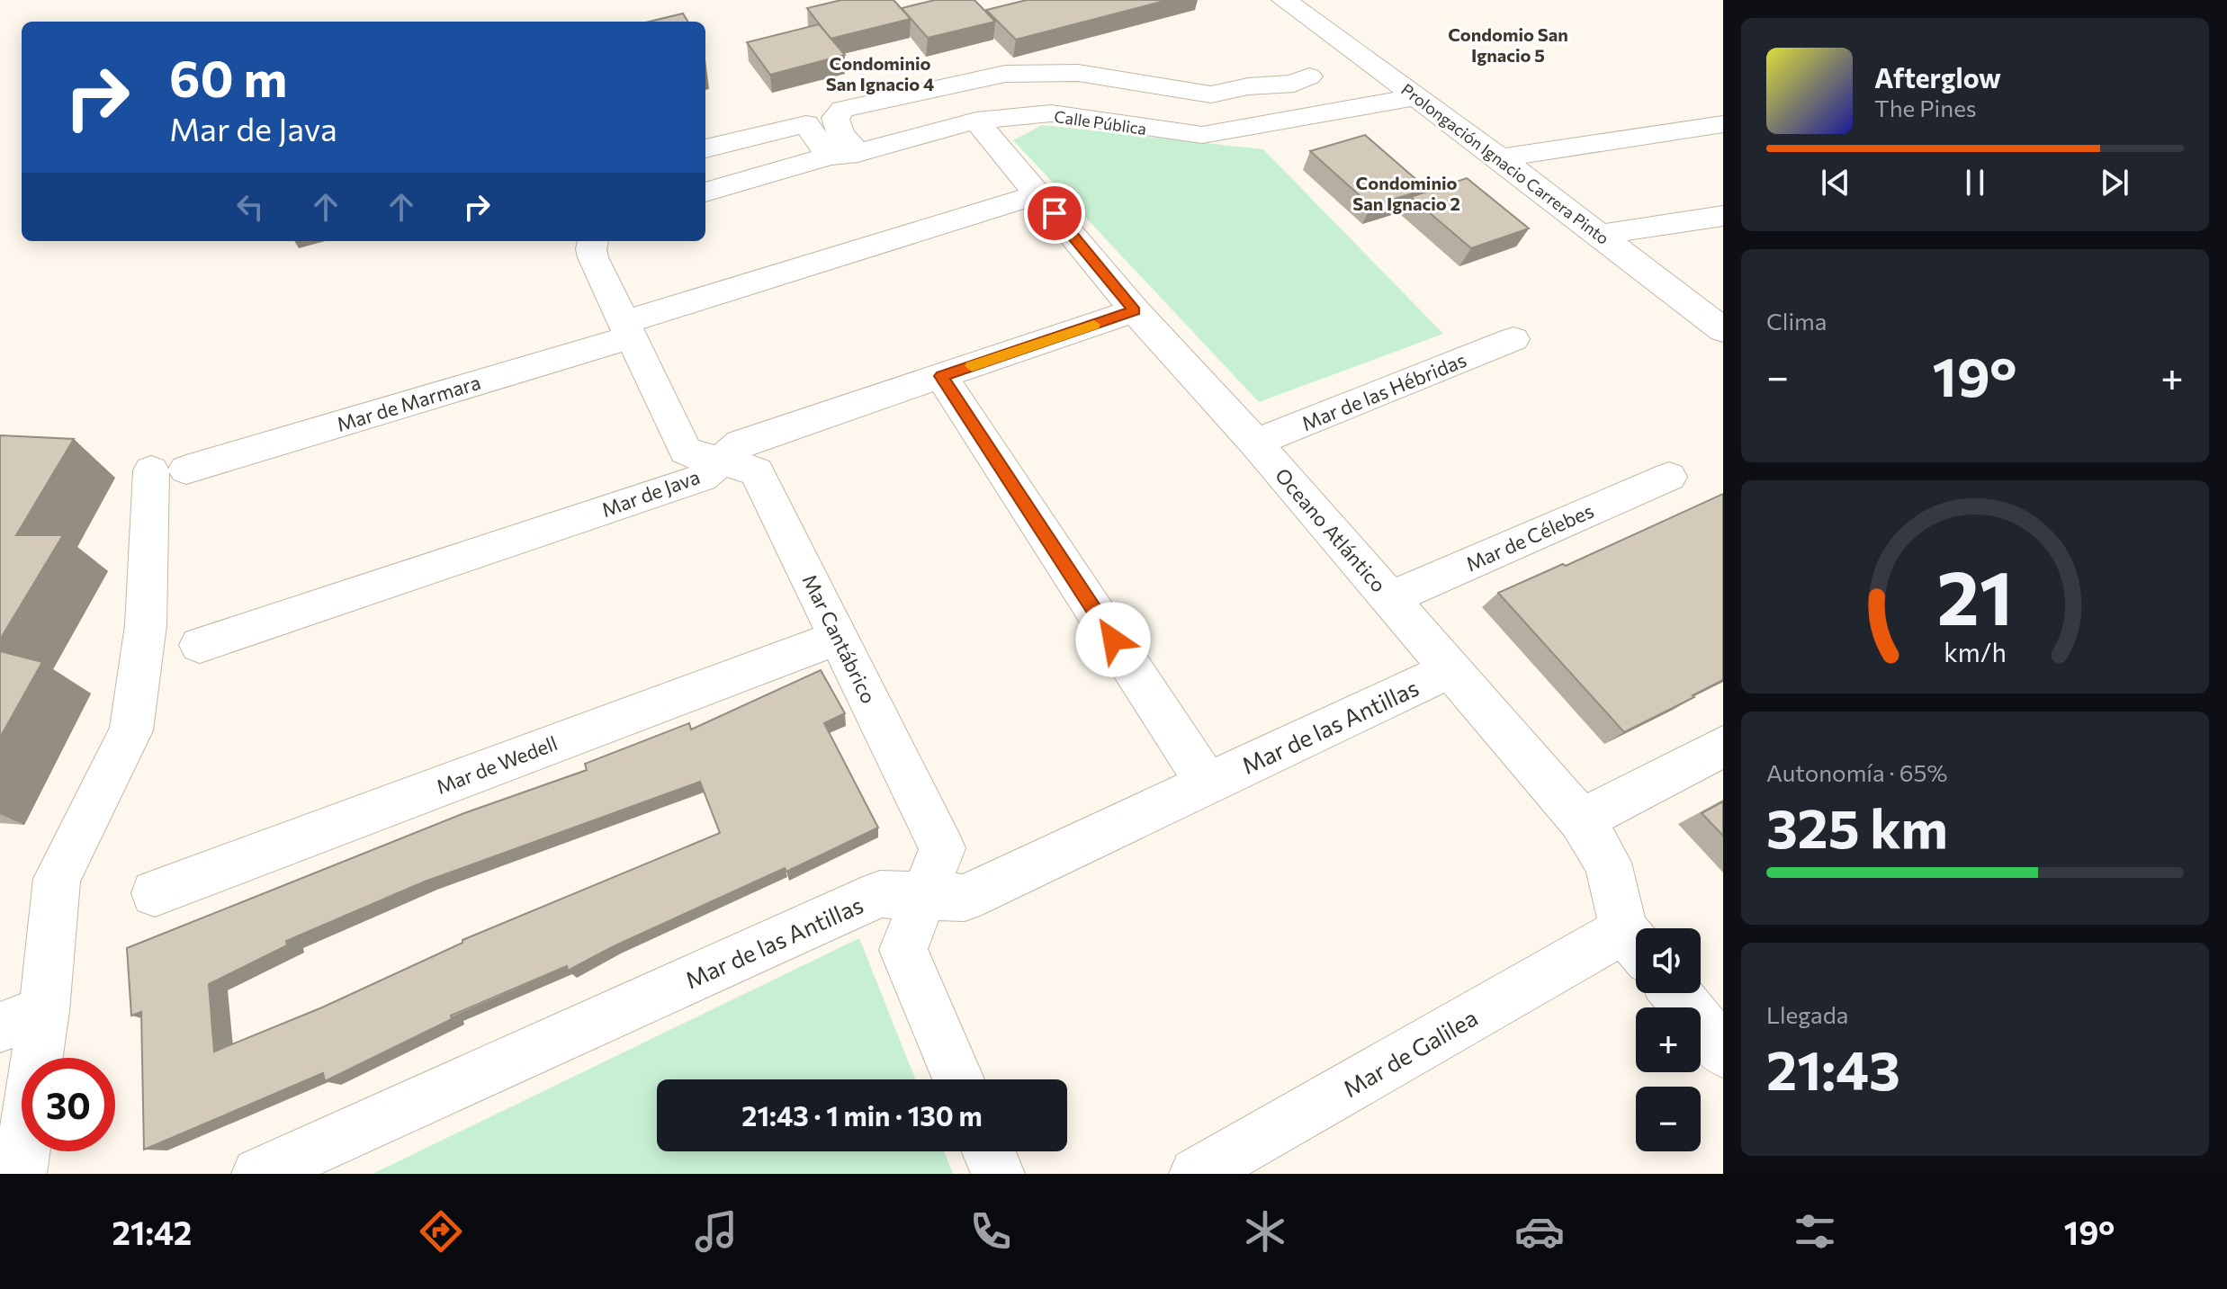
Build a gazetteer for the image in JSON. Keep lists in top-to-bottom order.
{
  "streets": {
    "street": [
      "Calle Pública",
      "Prolongación Ignacio Carrera Pinto",
      "Mar de las Hébridas",
      "Mar de Marmara",
      "Mar de Java",
      "Oceano Atlántico",
      "Mar de Célebes",
      "Mar Cantábrico",
      "Mar de las Antillas",
      "Mar de Wedell",
      "Mar de Galilea"
    ]
  },
  "crossings": [
    ["Calle Pública", "Prolongación Ignacio Carrera Pinto"],
    ["Calle Pública", "Oceano Atlántico"],
    ["Mar de las Hébridas", "Oceano Atlántico"],
    ["Mar de Marmara", "Oceano Atlántico"],
    ["Mar de Marmara", "Mar Cantábrico"],
    ["Mar de Java", "Oceano Atlántico"],
    ["Mar de Java", "Mar Cantábrico"],
    ["Oceano Atlántico", "Mar de Célebes"],
    ["Oceano Atlántico", "Mar de las Antillas"],
    ["Mar Cantábrico", "Mar de las Antillas"],
    ["Mar Cantábrico", "Mar de Wedell"]
  ],
  "districts": ["Condomio San Ignacio 5", "Condominio San Ignacio 4", "Condominio San Ignacio 2"],
  "page": {
    "turn": ["60 m", "Mar de Java"],
    "song": ["Afterglow", "The Pines"],
    "tile": [
      "Clima",
      ["Autonomía · 65%", "325 km"],
      ["Llegada", "21:43"]
    ],
    "heat": ["−", "19°", "+"],
    "map_buttons": ["+", "−"],
    "limit": "30",
    "trip": "21:43 · 1 min · 130 m",
    "tabs": ["21:42", "19°"],
    "gauge": ["21", "km/h"]
  }
}
